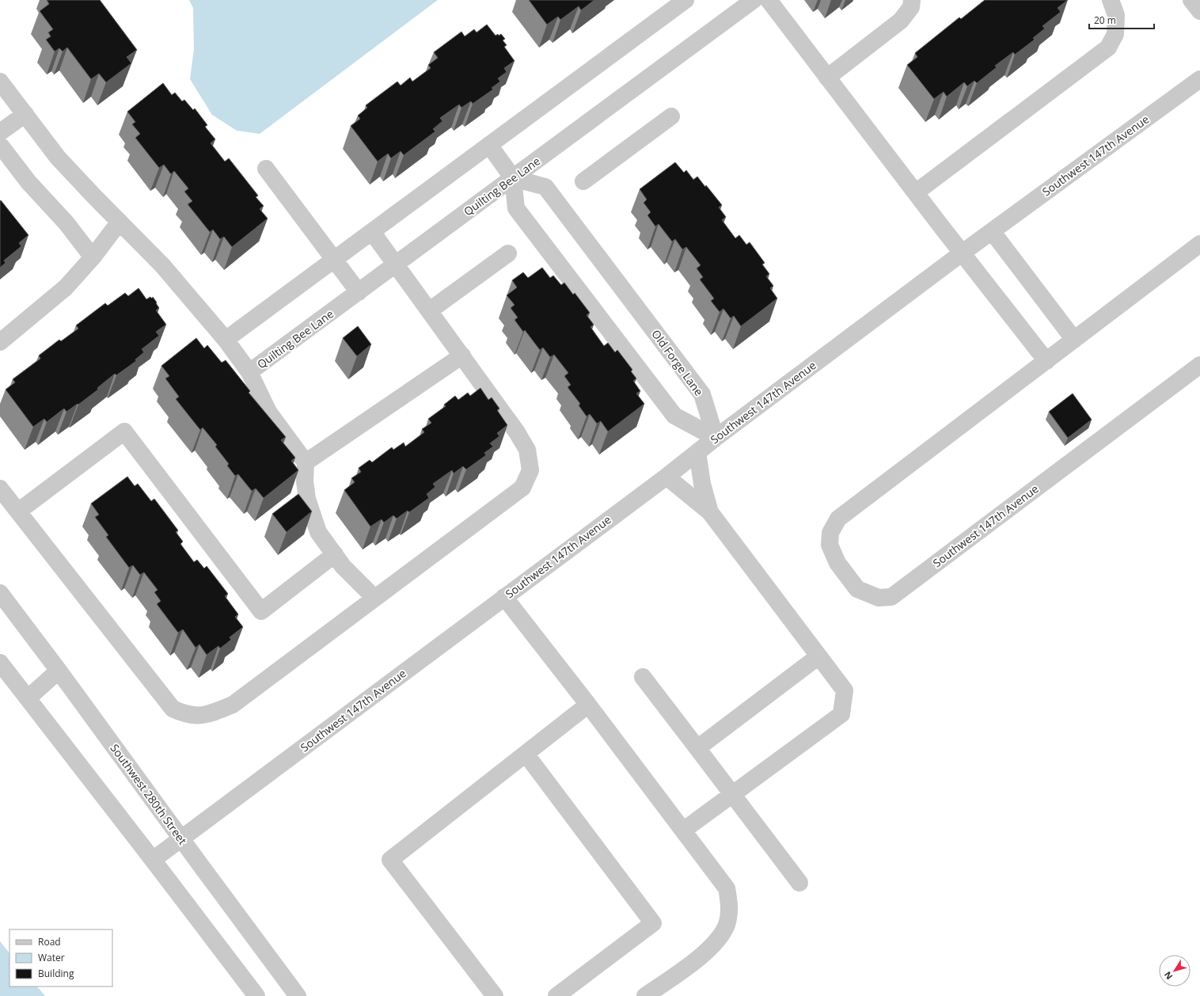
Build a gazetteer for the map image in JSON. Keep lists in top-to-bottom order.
{
  "streets": {
    "street": [
      "Southwest 147th Avenue",
      "Quilting Bee Lane",
      "Old Forge Lane",
      "Southwest 280th Street"
    ]
  },
  "crossings": [
    ["Southwest 147th Avenue", "Old Forge Lane"],
    ["Southwest 147th Avenue", "Southwest 280th Street"],
    ["Quilting Bee Lane", "Old Forge Lane"]
  ],
  "legend": ["Road", "Water", "Building"],
  "scale_bar": "20 m",
  "north": "bottom left"
}
